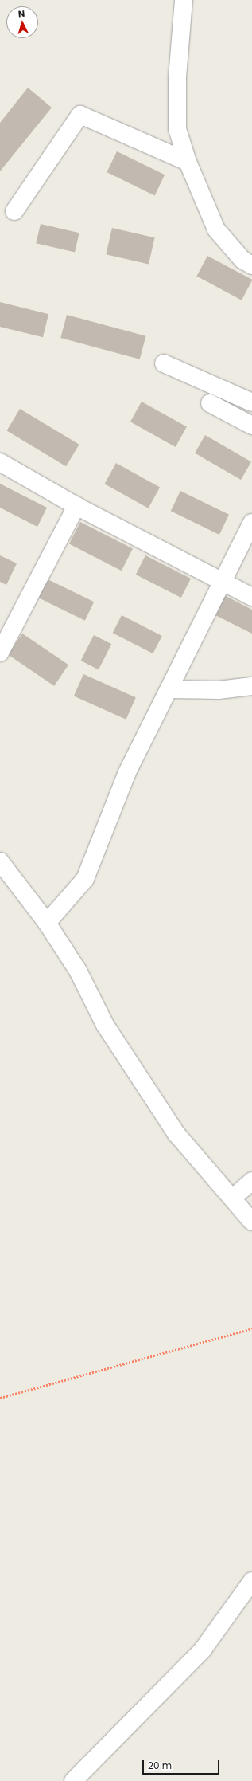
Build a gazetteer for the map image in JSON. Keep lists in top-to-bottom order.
{
  "scale_bar": "20 m",
  "north": "top"
}
